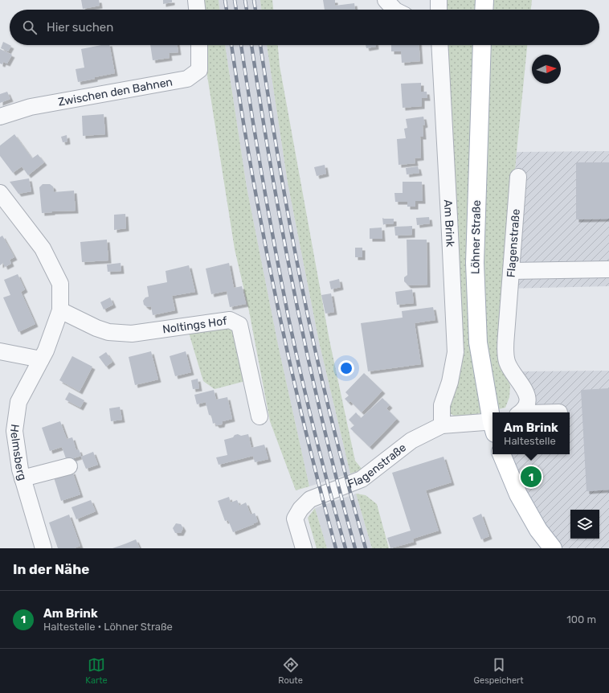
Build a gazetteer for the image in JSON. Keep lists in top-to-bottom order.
{
  "streets": {
    "main road": ["Löhner Straße"],
    "street": [
      "Zwischen den Bahnen",
      "Am Brink",
      "Flagenstraße",
      "Noltings Hof",
      "Helmsberg"
    ]
  },
  "crossings": [
    ["Am Brink", "Flagenstraße"],
    ["Noltings Hof", "Helmsberg"]
  ],
  "north": "right",
  "page": {
    "search": "Hier suchen",
    "popup": ["Am Brink", "Haltestelle"],
    "pins": "1",
    "heading": "In der Nähe",
    "list": [
      {
        "mark": "1",
        "name": "Am Brink",
        "note": "Haltestelle · Löhner Straße",
        "value": "100 m"
      }
    ],
    "nav": ["Karte", "Route", "Gespeichert"]
  }
}
